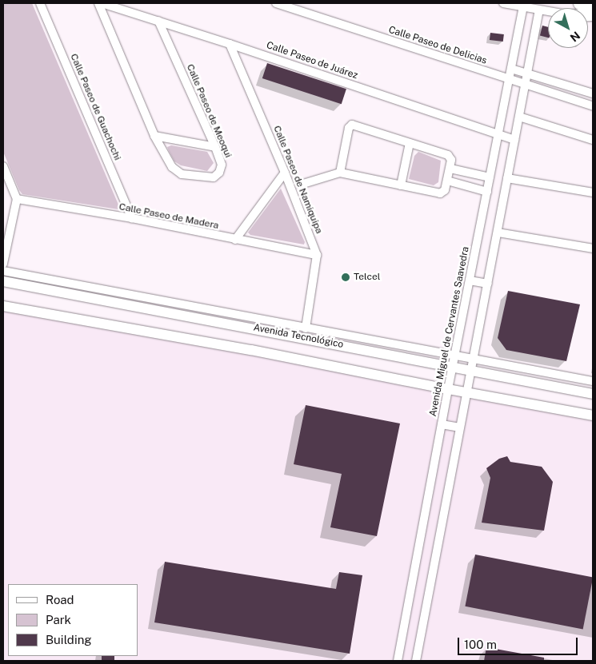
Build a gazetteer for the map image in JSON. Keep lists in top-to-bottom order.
{
  "streets": {
    "main road": ["Avenida Tecnológico"],
    "street": [
      "Calle Paseo de Delicias",
      "Calle Paseo de Juárez",
      "Calle Paseo de Guachochi",
      "Calle Paseo de Meoqui",
      "Calle Paseo de Namiquipa",
      "Calle Paseo de Madera",
      "Avenida Miguel de Cervantes Saavedra"
    ]
  },
  "crossings": [
    ["Calle Paseo de Delicias", "Avenida Miguel de Cervantes Saavedra"],
    ["Calle Paseo de Juárez", "Calle Paseo de Meoqui"],
    ["Calle Paseo de Juárez", "Calle Paseo de Namiquipa"],
    ["Calle Paseo de Juárez", "Avenida Miguel de Cervantes Saavedra"],
    ["Calle Paseo de Guachochi", "Calle Paseo de Madera"],
    ["Calle Paseo de Namiquipa", "Calle Paseo de Madera"],
    ["Avenida Miguel de Cervantes Saavedra", "Avenida Tecnológico"]
  ],
  "places": ["Telcel"],
  "legend": ["Road", "Park", "Building"],
  "scale_bar": "100 m",
  "north": "bottom right"
}
